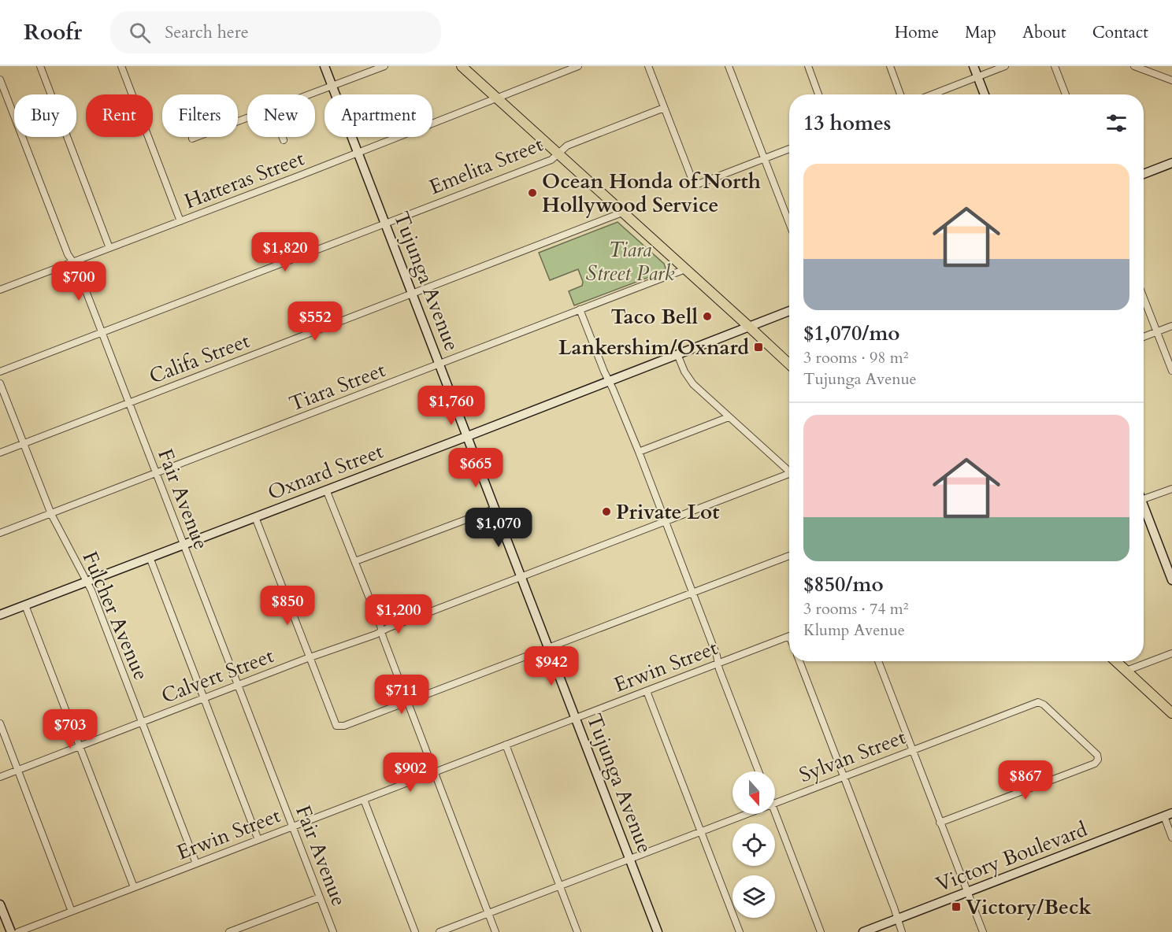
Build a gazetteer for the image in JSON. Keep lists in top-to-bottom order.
{
  "streets": {
    "main road": ["Tujunga Avenue", "Oxnard Street", "Victory Boulevard"],
    "street": [
      "Emelita Street",
      "Hatteras Street",
      "Califa Street",
      "Tiara Street",
      "Fair Avenue",
      "Fulcher Avenue",
      "Erwin Street",
      "Calvert Street",
      "Sylvan Street"
    ]
  },
  "crossings": [
    ["Emelita Street", "Tujunga Avenue"],
    ["Emelita Street", "Fair Avenue"],
    ["Hatteras Street", "Tujunga Avenue"],
    ["Hatteras Street", "Fair Avenue"],
    ["Tujunga Avenue", "Califa Street"],
    ["Tujunga Avenue", "Tiara Street"],
    ["Tujunga Avenue", "Oxnard Street"],
    ["Tujunga Avenue", "Erwin Street"],
    ["Tujunga Avenue", "Calvert Street"],
    ["Tujunga Avenue", "Sylvan Street"],
    ["Califa Street", "Fair Avenue"],
    ["Califa Street", "Fulcher Avenue"],
    ["Tiara Street", "Fair Avenue"],
    ["Tiara Street", "Fulcher Avenue"],
    ["Oxnard Street", "Fair Avenue"],
    ["Oxnard Street", "Fulcher Avenue"],
    ["Fair Avenue", "Erwin Street"],
    ["Fair Avenue", "Calvert Street"],
    ["Fulcher Avenue", "Erwin Street"],
    ["Fulcher Avenue", "Calvert Street"]
  ],
  "parks": ["Tiara Street Park"],
  "places": {
    "other": ["Ocean Honda of North Hollywood Service", "Taco Bell", "Private Lot"],
    "transit": ["Lankershim/Oxnard", "Victory/Beck"]
  },
  "north": "bottom",
  "page": {
    "header": "Roofr",
    "search": "Search here",
    "nav": [
      "Home",
      "Map",
      "About",
      "Contact"
    ],
    "chip": [
      "Buy",
      "Rent",
      "Filters",
      "New",
      "Apartment"
    ],
    "heading": "13 homes",
    "list": [
      {
        "name": "$1,070/mo",
        "note": "3 rooms · 98 m² · Tujunga Avenue"
      },
      {
        "name": "$850/mo",
        "note": "3 rooms · 74 m² · Klump Avenue"
      }
    ],
    "price": [
      "$1,820",
      "$700",
      "$552",
      "$1,760",
      "$665",
      "$1,070",
      "$850",
      "$1,200",
      "$942",
      "$711",
      "$703",
      "$902",
      "$867"
    ]
  }
}
